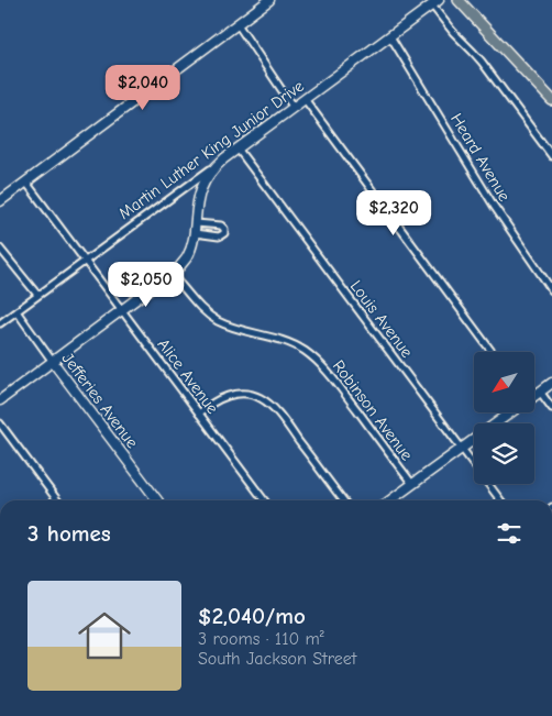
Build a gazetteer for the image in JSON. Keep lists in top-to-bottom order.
{
  "streets": {
    "street": [
      "Martin Luther King Junior Drive",
      "Heard Avenue",
      "Louis Avenue",
      "Alice Avenue",
      "Jefferies Avenue",
      "Robinson Avenue"
    ]
  },
  "crossings": [
    ["Martin Luther King Junior Drive", "Heard Avenue"],
    ["Martin Luther King Junior Drive", "Louis Avenue"],
    ["Martin Luther King Junior Drive", "Alice Avenue"],
    ["Martin Luther King Junior Drive", "Jefferies Avenue"]
  ],
  "north": "bottom left",
  "page": {
    "price": ["$2,040", "$2,320", "$2,050"],
    "heading": "3 homes",
    "list": [
      {
        "name": "$2,040/mo",
        "note": "3 rooms · 110 m² · South Jackson Street"
      }
    ]
  }
}
